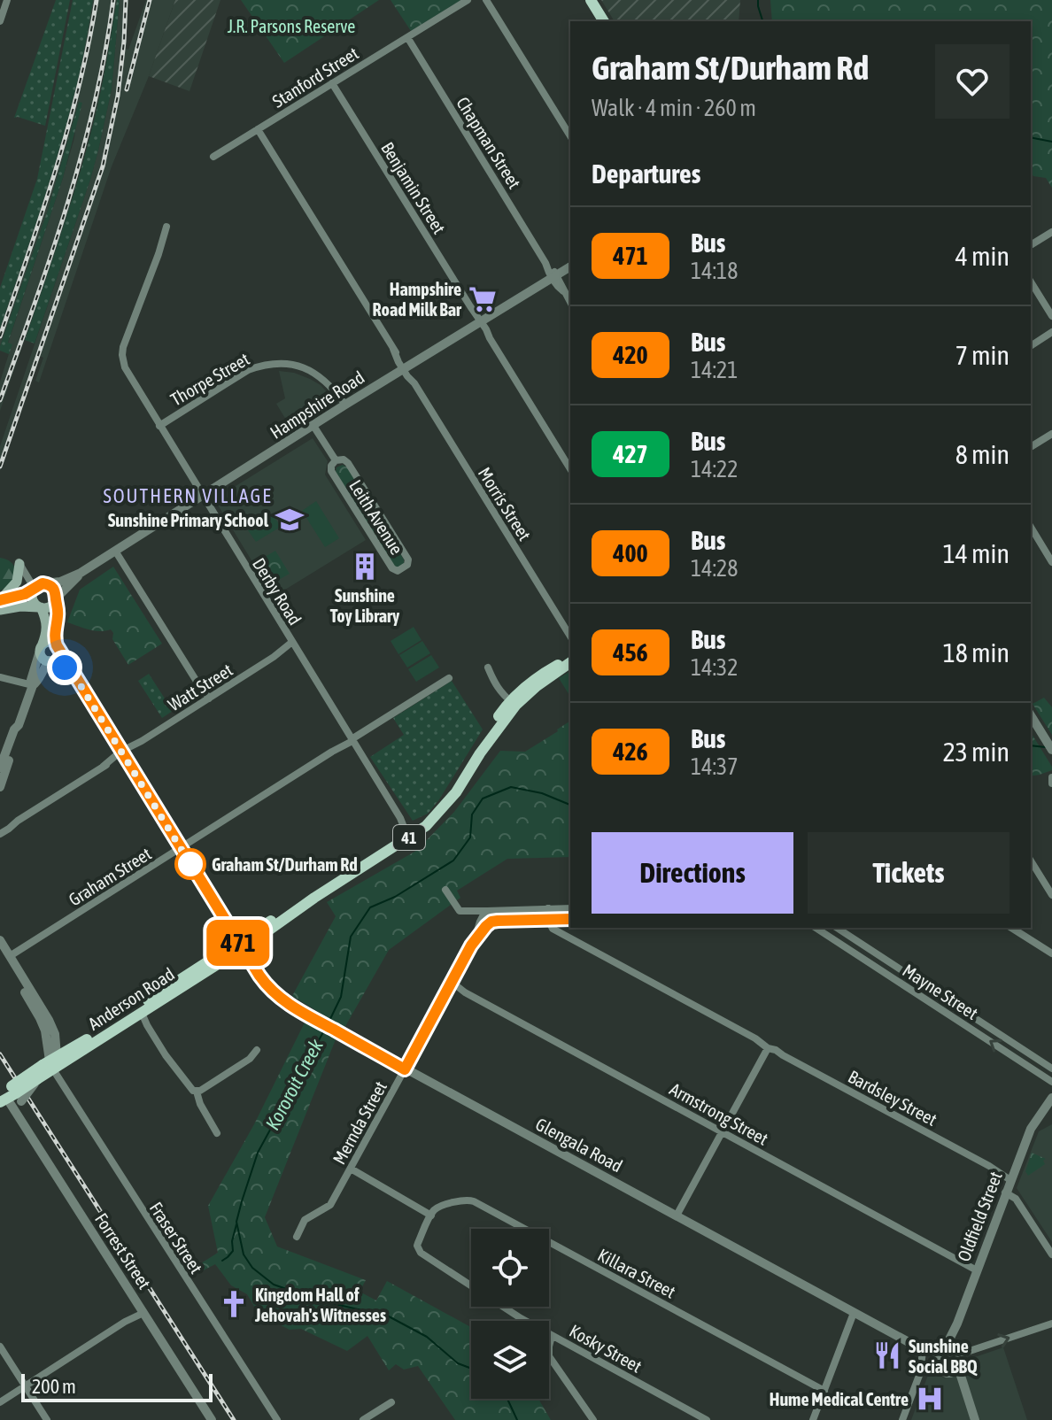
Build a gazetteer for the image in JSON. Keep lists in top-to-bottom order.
{
  "streets": {
    "main road": ["Hampshire Road", "41", "Anderson Road"],
    "street": [
      "Stanford Street",
      "Chapman Street",
      "Benjamin Street",
      "Thorpe Street",
      "Morris Street",
      "Leith Avenue",
      "Derby Road",
      "Watt Street",
      "Graham Street",
      "Mayne Street",
      "Bardsley Street",
      "Armstrong Street",
      "Mernda Street",
      "Glengala Road",
      "Oldfield Street",
      "Fraser Street",
      "Forrest Street",
      "Killara Street",
      "Kosky Street"
    ]
  },
  "crossings": [
    ["Stanford Street", "Chapman Street"],
    ["Stanford Street", "Benjamin Street"],
    ["Stanford Street", "Morris Street"],
    ["Chapman Street", "Hampshire Road"],
    ["Benjamin Street", "Hampshire Road"],
    ["Thorpe Street", "Hampshire Road"],
    ["Thorpe Street", "Derby Road"],
    ["Hampshire Road", "Morris Street"],
    ["Hampshire Road", "Leith Avenue"],
    ["Hampshire Road", "Derby Road"],
    ["Derby Road", "Watt Street"],
    ["Derby Road", "Graham Street"],
    ["Derby Road", "Anderson Road"],
    ["Anderson Road", "Glengala Road"],
    ["Anderson Road", "Fraser Street"],
    ["Anderson Road", "Forrest Street"],
    ["Bardsley Street", "Oldfield Street"],
    ["Armstrong Street", "Mernda Street"],
    ["Armstrong Street", "Oldfield Street"],
    ["Mernda Street", "Glengala Road"],
    ["Glengala Road", "Oldfield Street"],
    ["Killara Street", "Kosky Street"]
  ],
  "districts": ["SOUTHERN VILLAGE"],
  "water": ["Kororoit Creek"],
  "parks": ["J.R. Parsons Reserve"],
  "places": {
    "supermarket": ["Hampshire Road Milk Bar"],
    "school or university": ["Sunshine Primary School"],
    "building": ["Sunshine Toy Library"],
    "other": ["Graham St/Durham Rd"],
    "church": ["Kingdom Hall of Jehovah's Witnesses"],
    "restaurant": ["Sunshine Social BBQ"],
    "hospital": ["Hume Medical Centre"]
  },
  "lines": ["bus line 471"],
  "scale_bar": "200 m",
  "page": {
    "on_map": "471",
    "heading": [
      ["Graham St/Durham Rd", "Walk · 4 min · 260 m"],
      "Departures"
    ],
    "list": [
      {
        "mark": "471",
        "name": "Bus",
        "note": "14:18",
        "value": "4 min"
      },
      {
        "mark": "420",
        "name": "Bus",
        "note": "14:21",
        "value": "7 min"
      },
      {
        "mark": "427",
        "name": "Bus",
        "note": "14:22",
        "value": "8 min"
      },
      {
        "mark": "400",
        "name": "Bus",
        "note": "14:28",
        "value": "14 min"
      },
      {
        "mark": "456",
        "name": "Bus",
        "note": "14:32",
        "value": "18 min"
      },
      {
        "mark": "426",
        "name": "Bus",
        "note": "14:37",
        "value": "23 min"
      }
    ],
    "buttons": ["Directions", "Tickets"],
    "scale": "200 m"
  }
}
